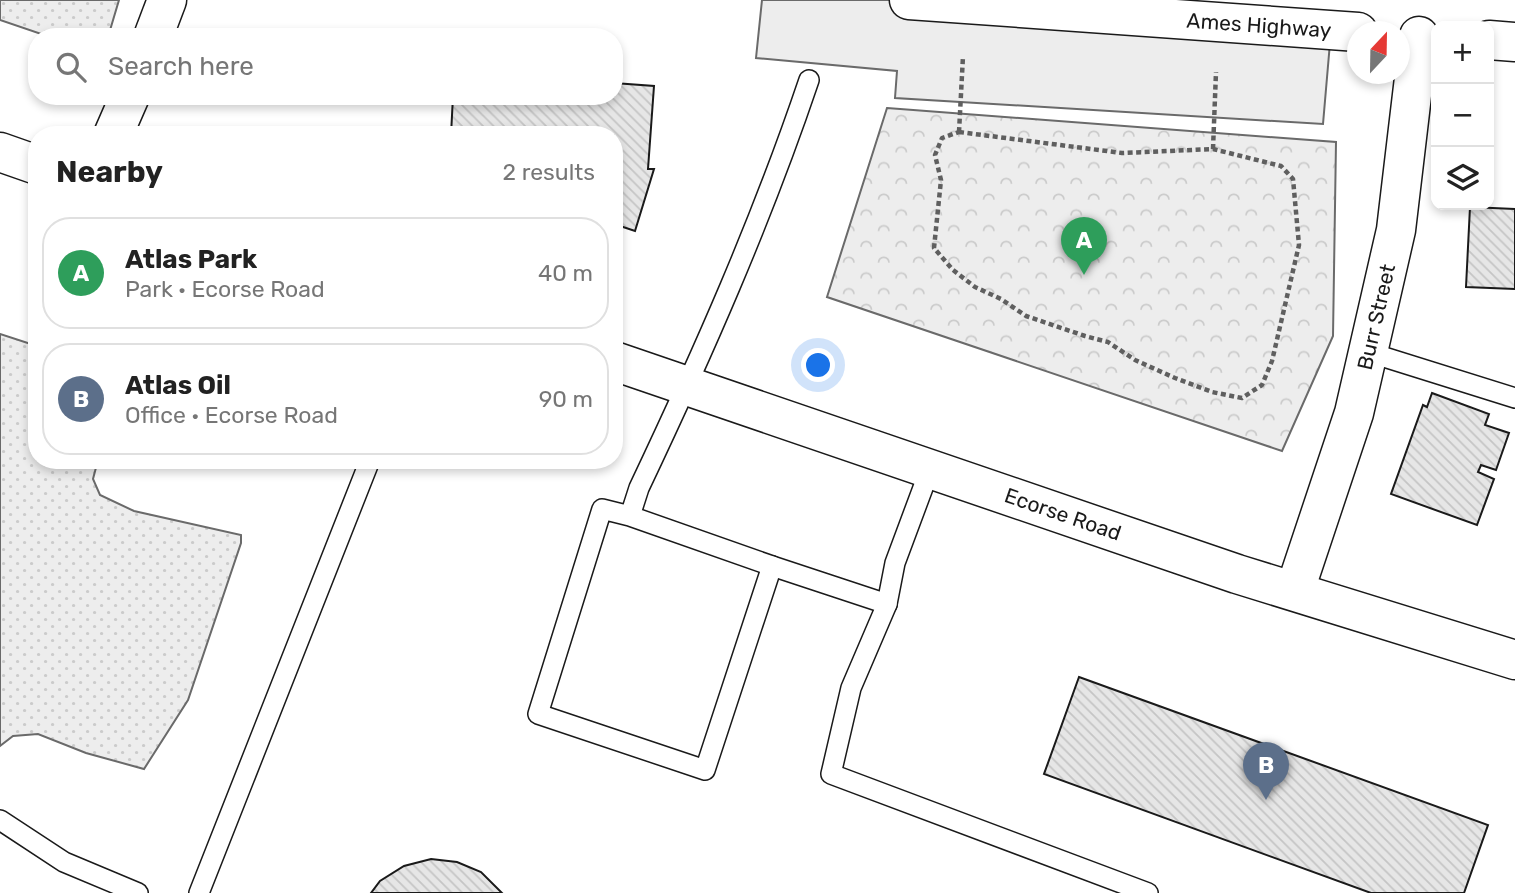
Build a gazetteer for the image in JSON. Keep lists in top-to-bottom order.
{
  "streets": {
    "street": ["Ames Highway", "Burr Street", "Ecorse Road"]
  },
  "crossings": [
    ["Burr Street", "Ecorse Road"]
  ],
  "north": "top",
  "page": {
    "map_buttons": ["+", "−"],
    "search": "Search here",
    "heading": ["Nearby", "2 results"],
    "pins": ["A", "B"],
    "list": [
      {
        "mark": "A",
        "name": "Atlas Park",
        "note": "Park · Ecorse Road",
        "value": "40 m"
      },
      {
        "mark": "B",
        "name": "Atlas Oil",
        "note": "Office · Ecorse Road",
        "value": "90 m"
      }
    ]
  }
}
